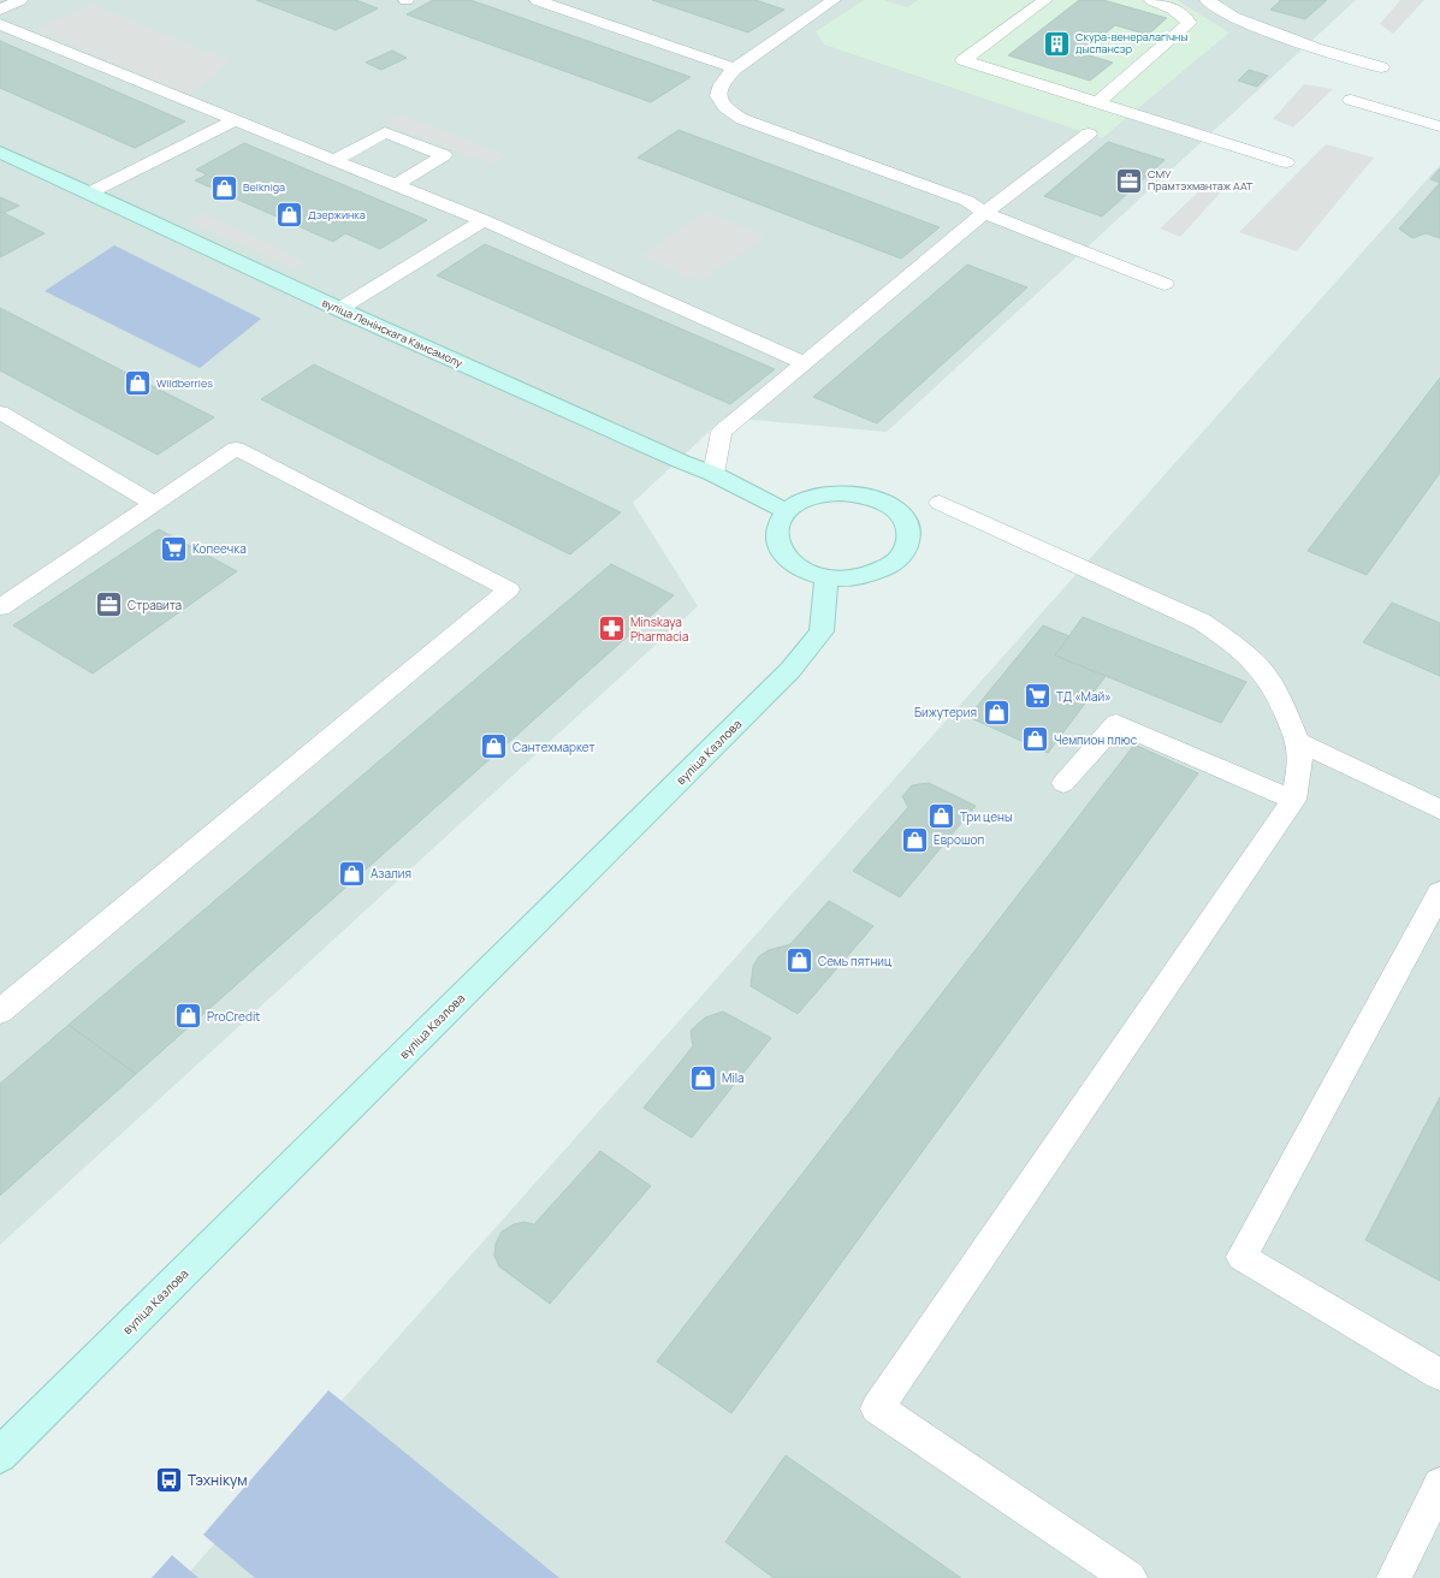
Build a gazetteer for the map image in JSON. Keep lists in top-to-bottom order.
{
  "streets": {
    "main road": ["вуліца Ленінскага Камсамолу", "вуліца Казлова"]
  },
  "crossings": [
    ["вуліца Ленінскага Камсамолу", "вуліца Казлова"]
  ],
  "places": {
    "building": ["Скура-венералагічны дыспансэр"],
    "office": ["СМУ Прамтэхмантаж ААТ", "Стравита"],
    "shop": [
      "Belkniga",
      "Дзержинка",
      "Wildberries",
      "Бижутерия",
      "Чемпион плюс",
      "Сантехмаркет",
      "Три цены",
      "Еврошоп",
      "Азалия",
      "Семь пятниц",
      "ProCredit",
      "Mila"
    ],
    "supermarket": ["Копеечка", "ТД «Май»"],
    "pharmacy": ["Minskaya Pharmacia"],
    "bus stop": ["Тэхнікум"]
  }
}
